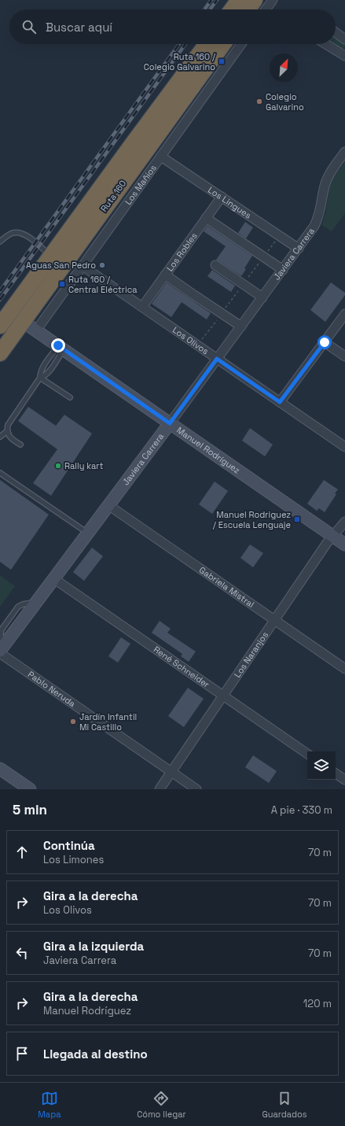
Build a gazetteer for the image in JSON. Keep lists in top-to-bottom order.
{
  "streets": {
    "highway": ["Ruta 160"],
    "street": [
      "Los Mañíos",
      "Los Lingues",
      "Los Robles",
      "Javiera Carrera",
      "Los Olivos",
      "Manuel Rodríguez",
      "Gabriela Mistral",
      "Los Naranjos",
      "René Schneider",
      "Pablo Neruda"
    ]
  },
  "crossings": [
    ["Los Mañíos", "Los Lingues"],
    ["Los Mañíos", "Los Olivos"],
    ["Los Mañíos", "Manuel Rodríguez"],
    ["Ruta 160", "Manuel Rodríguez"],
    ["Los Lingues", "Los Robles"],
    ["Los Lingues", "Javiera Carrera"],
    ["Los Robles", "Los Olivos"],
    ["Javiera Carrera", "Los Olivos"],
    ["Javiera Carrera", "Manuel Rodríguez"],
    ["Javiera Carrera", "Gabriela Mistral"],
    ["Javiera Carrera", "René Schneider"],
    ["Javiera Carrera", "Pablo Neruda"],
    ["Manuel Rodríguez", "Los Naranjos"],
    ["Gabriela Mistral", "Los Naranjos"],
    ["Los Naranjos", "René Schneider"],
    ["Los Naranjos", "Pablo Neruda"]
  ],
  "places": {
    "transit": ["Ruta 160 / Colegio Galvarino", "Ruta 160 / Central Eléctrica", "Manuel Rodriguez / Escuela Lenguaje"],
    "other": [
      "Colegio Galvarino",
      "Aguas San Pedro",
      "Rally kart",
      "Jardín Infantil Mi Castillo"
    ]
  },
  "north": "top right",
  "page": {
    "search": "Buscar aquí",
    "heading": ["5 min", "A pie · 330 m"],
    "list": [
      ["Continúa", "Los Limones", "70 m"],
      ["Gira a la derecha", "Los Olivos", "70 m"],
      ["Gira a la izquierda", "Javiera Carrera", "70 m"],
      ["Gira a la derecha", "Manuel Rodríguez", "120 m"],
      "Llegada al destino"
    ],
    "nav": ["Mapa", "Cómo llegar", "Guardados"]
  }
}
